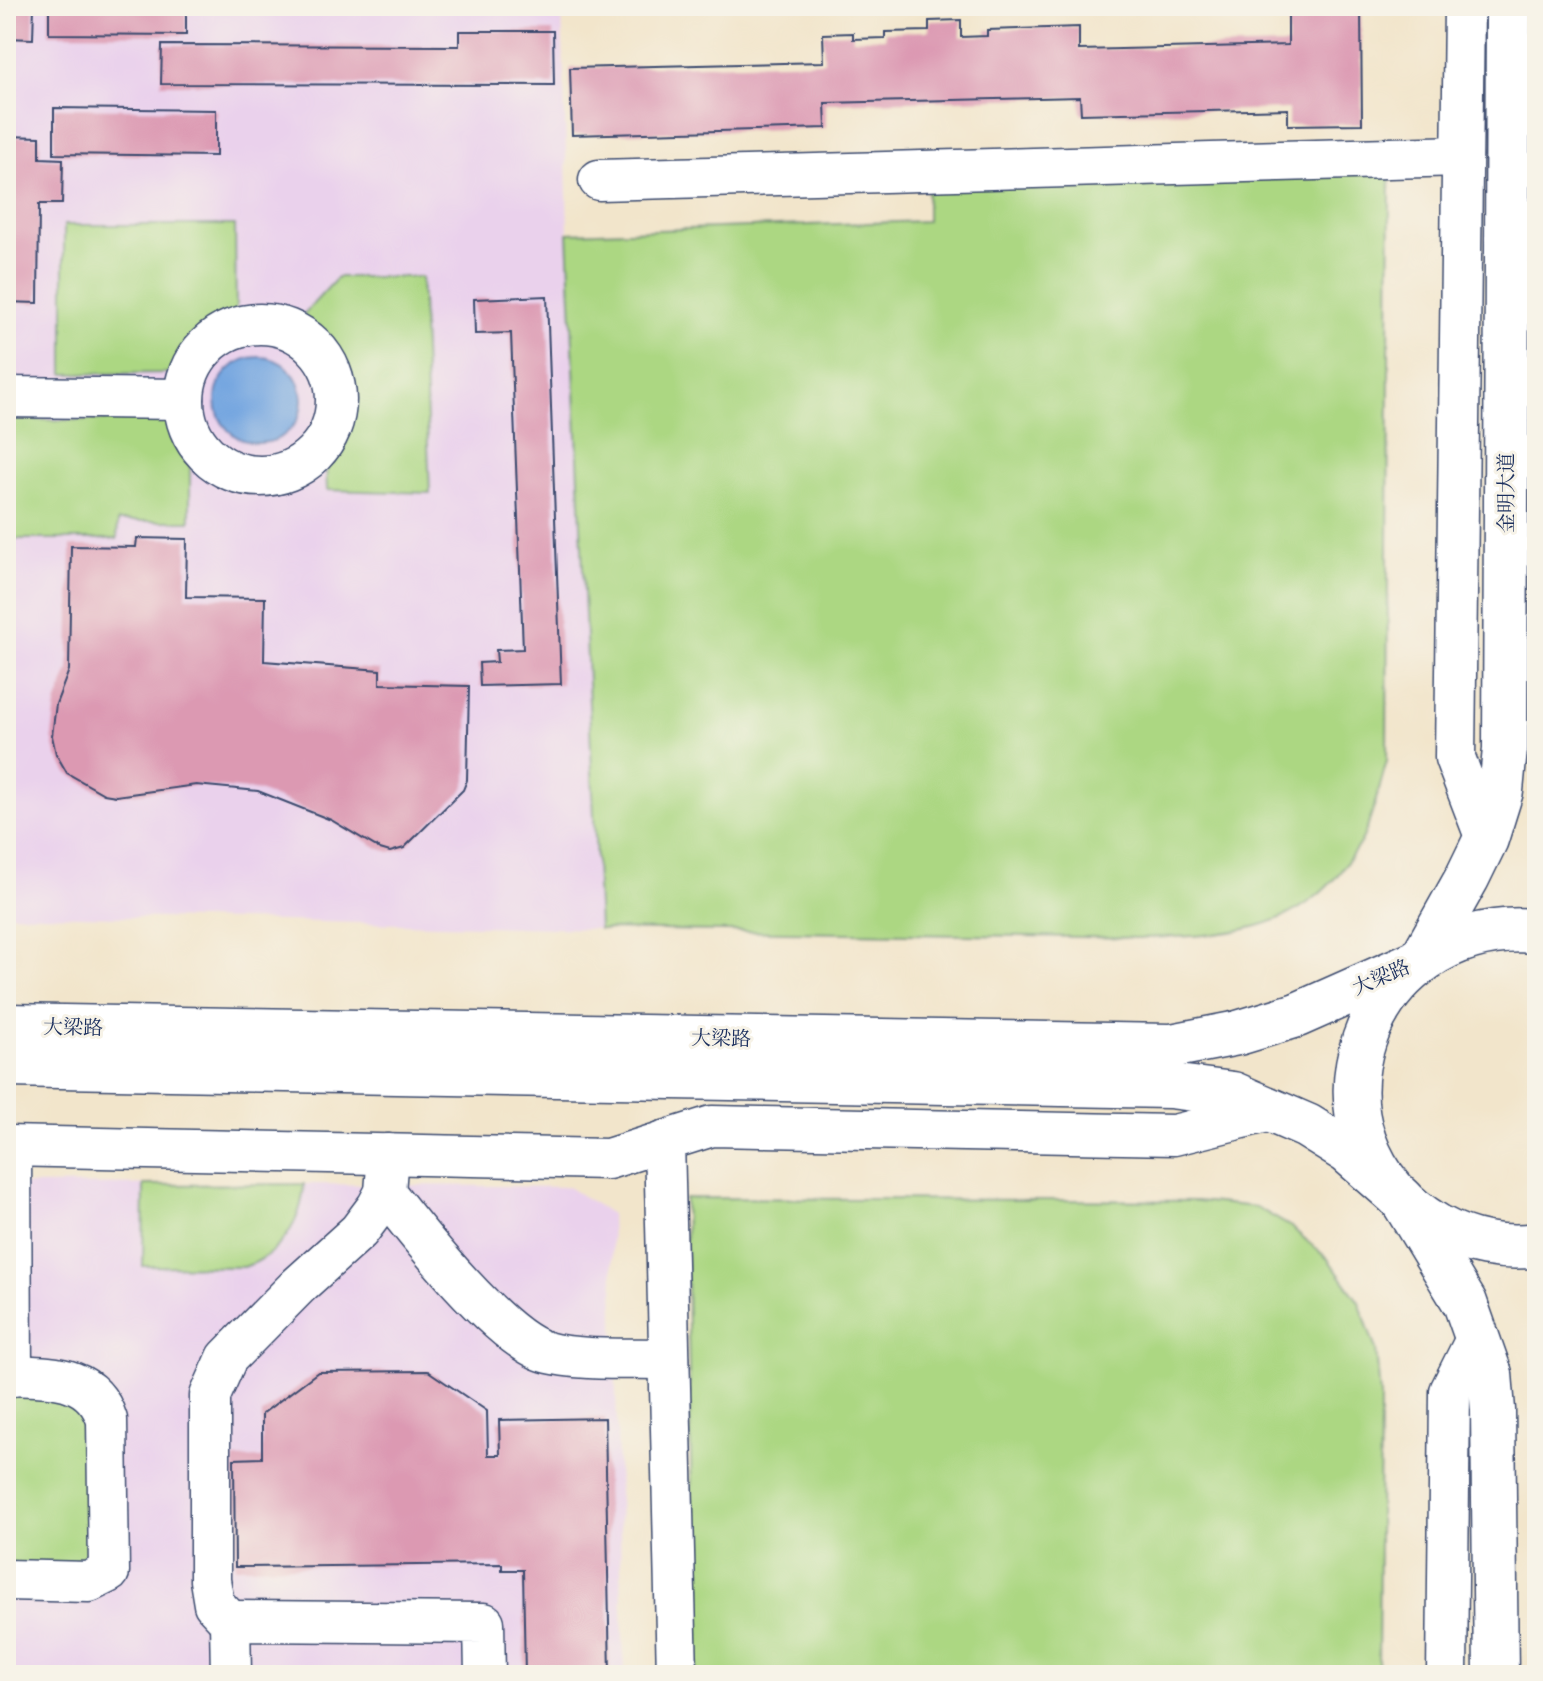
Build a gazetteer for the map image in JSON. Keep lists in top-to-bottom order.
{
  "streets": {
    "main road": ["金明大道", "大梁路"]
  },
  "crossings": [
    ["金明大道", "大梁路"]
  ]
}
